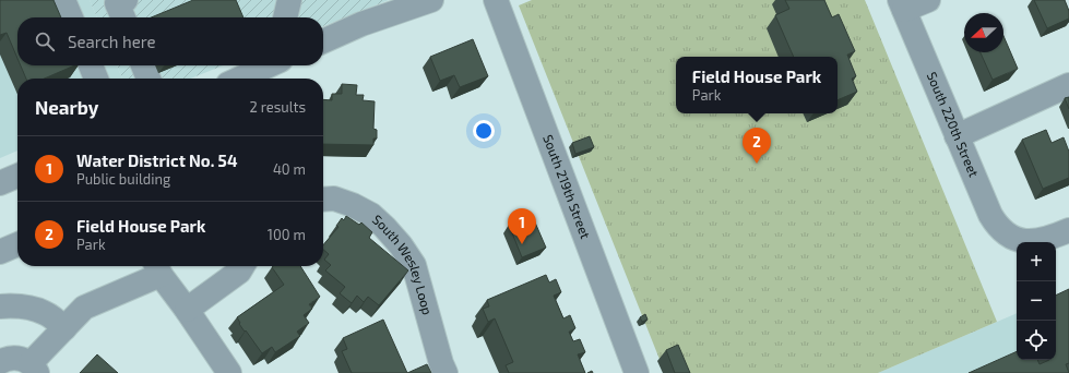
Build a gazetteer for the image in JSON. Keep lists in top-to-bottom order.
{
  "streets": {
    "street": ["South 220th Street", "South 219th Street", "South Wesley Loop"]
  },
  "north": "left",
  "page": {
    "search": "Search here",
    "popup": ["Field House Park", "Park"],
    "heading": ["Nearby", "2 results"],
    "pins": ["2", "1"],
    "list": [
      {
        "mark": "1",
        "name": "Water District No. 54",
        "note": "Public building",
        "value": "40 m"
      },
      {
        "mark": "2",
        "name": "Field House Park",
        "note": "Park",
        "value": "100 m"
      }
    ],
    "map_buttons": ["+", "−"]
  }
}
